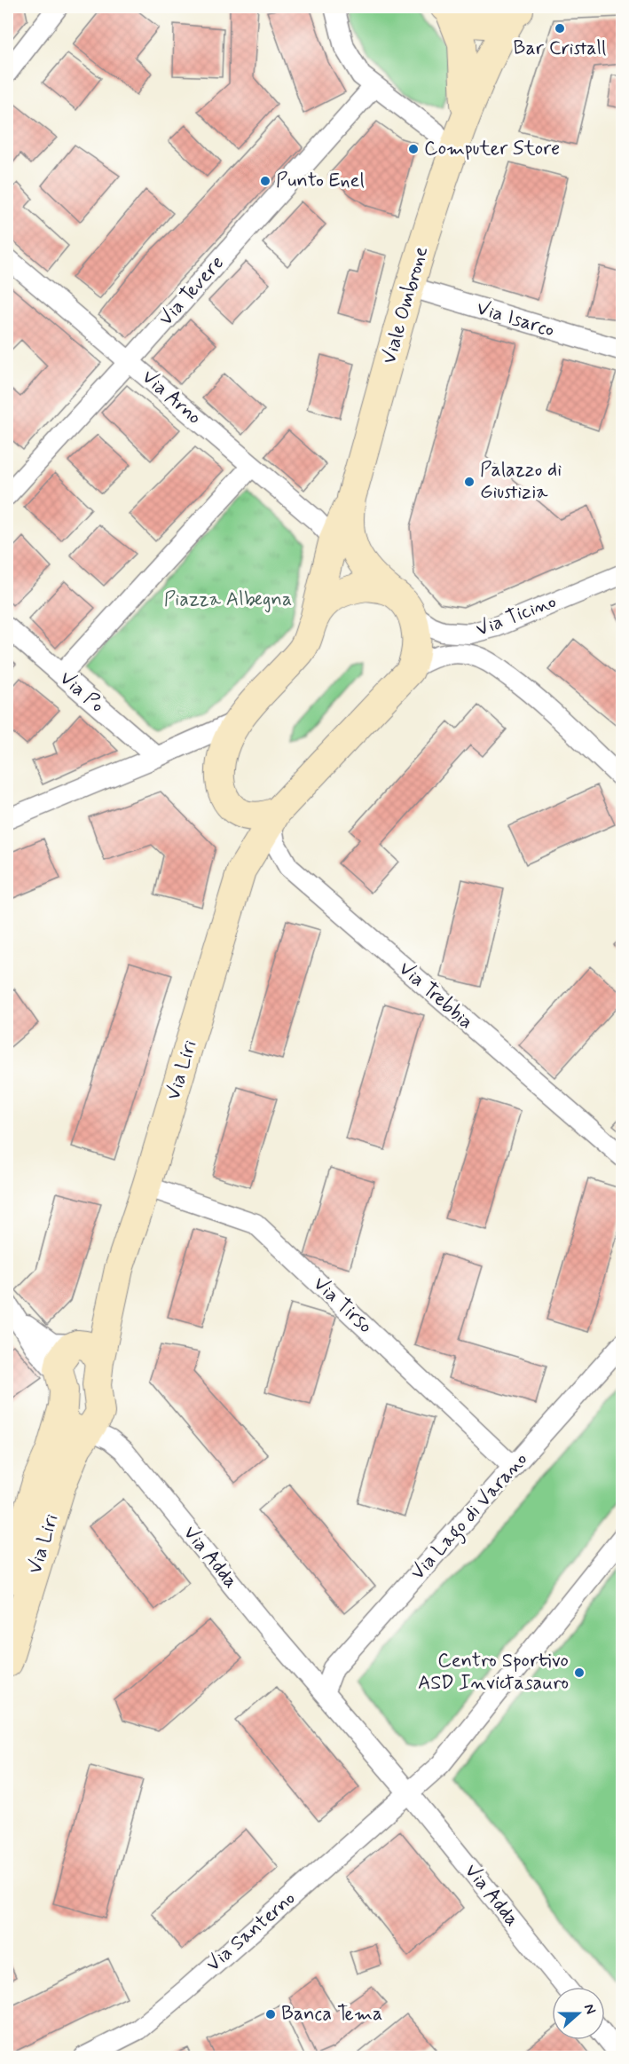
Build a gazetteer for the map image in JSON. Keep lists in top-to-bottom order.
{
  "streets": {
    "main road": ["Viale Ombrone", "Via Liri"],
    "street": [
      "Via Tevere",
      "Via Isarco",
      "Via Arno",
      "Via Ticino",
      "Via Po",
      "Via Trebbia",
      "Via Tirso",
      "Via Lago di Varano",
      "Via Adda",
      "Via Santerno"
    ]
  },
  "crossings": [
    ["Via Tevere", "Via Arno"],
    ["Viale Ombrone", "Via Isarco"],
    ["Viale Ombrone", "Via Arno"],
    ["Viale Ombrone", "Via Ticino"],
    ["Viale Ombrone", "Via Liri"],
    ["Via Trebbia", "Via Liri"],
    ["Via Liri", "Via Tirso"],
    ["Via Liri", "Via Adda"],
    ["Via Tirso", "Via Lago di Varano"],
    ["Via Lago di Varano", "Via Adda"],
    ["Via Adda", "Via Santerno"]
  ],
  "parks": ["Piazza Albegna"],
  "places": [
    "Bar Cristall",
    "Computer Store",
    "Punto Enel",
    "Palazzo di Giustizia",
    "Centro Sportivo ASD Invictasauro",
    "Banca Tema"
  ],
  "north": "right"
}
